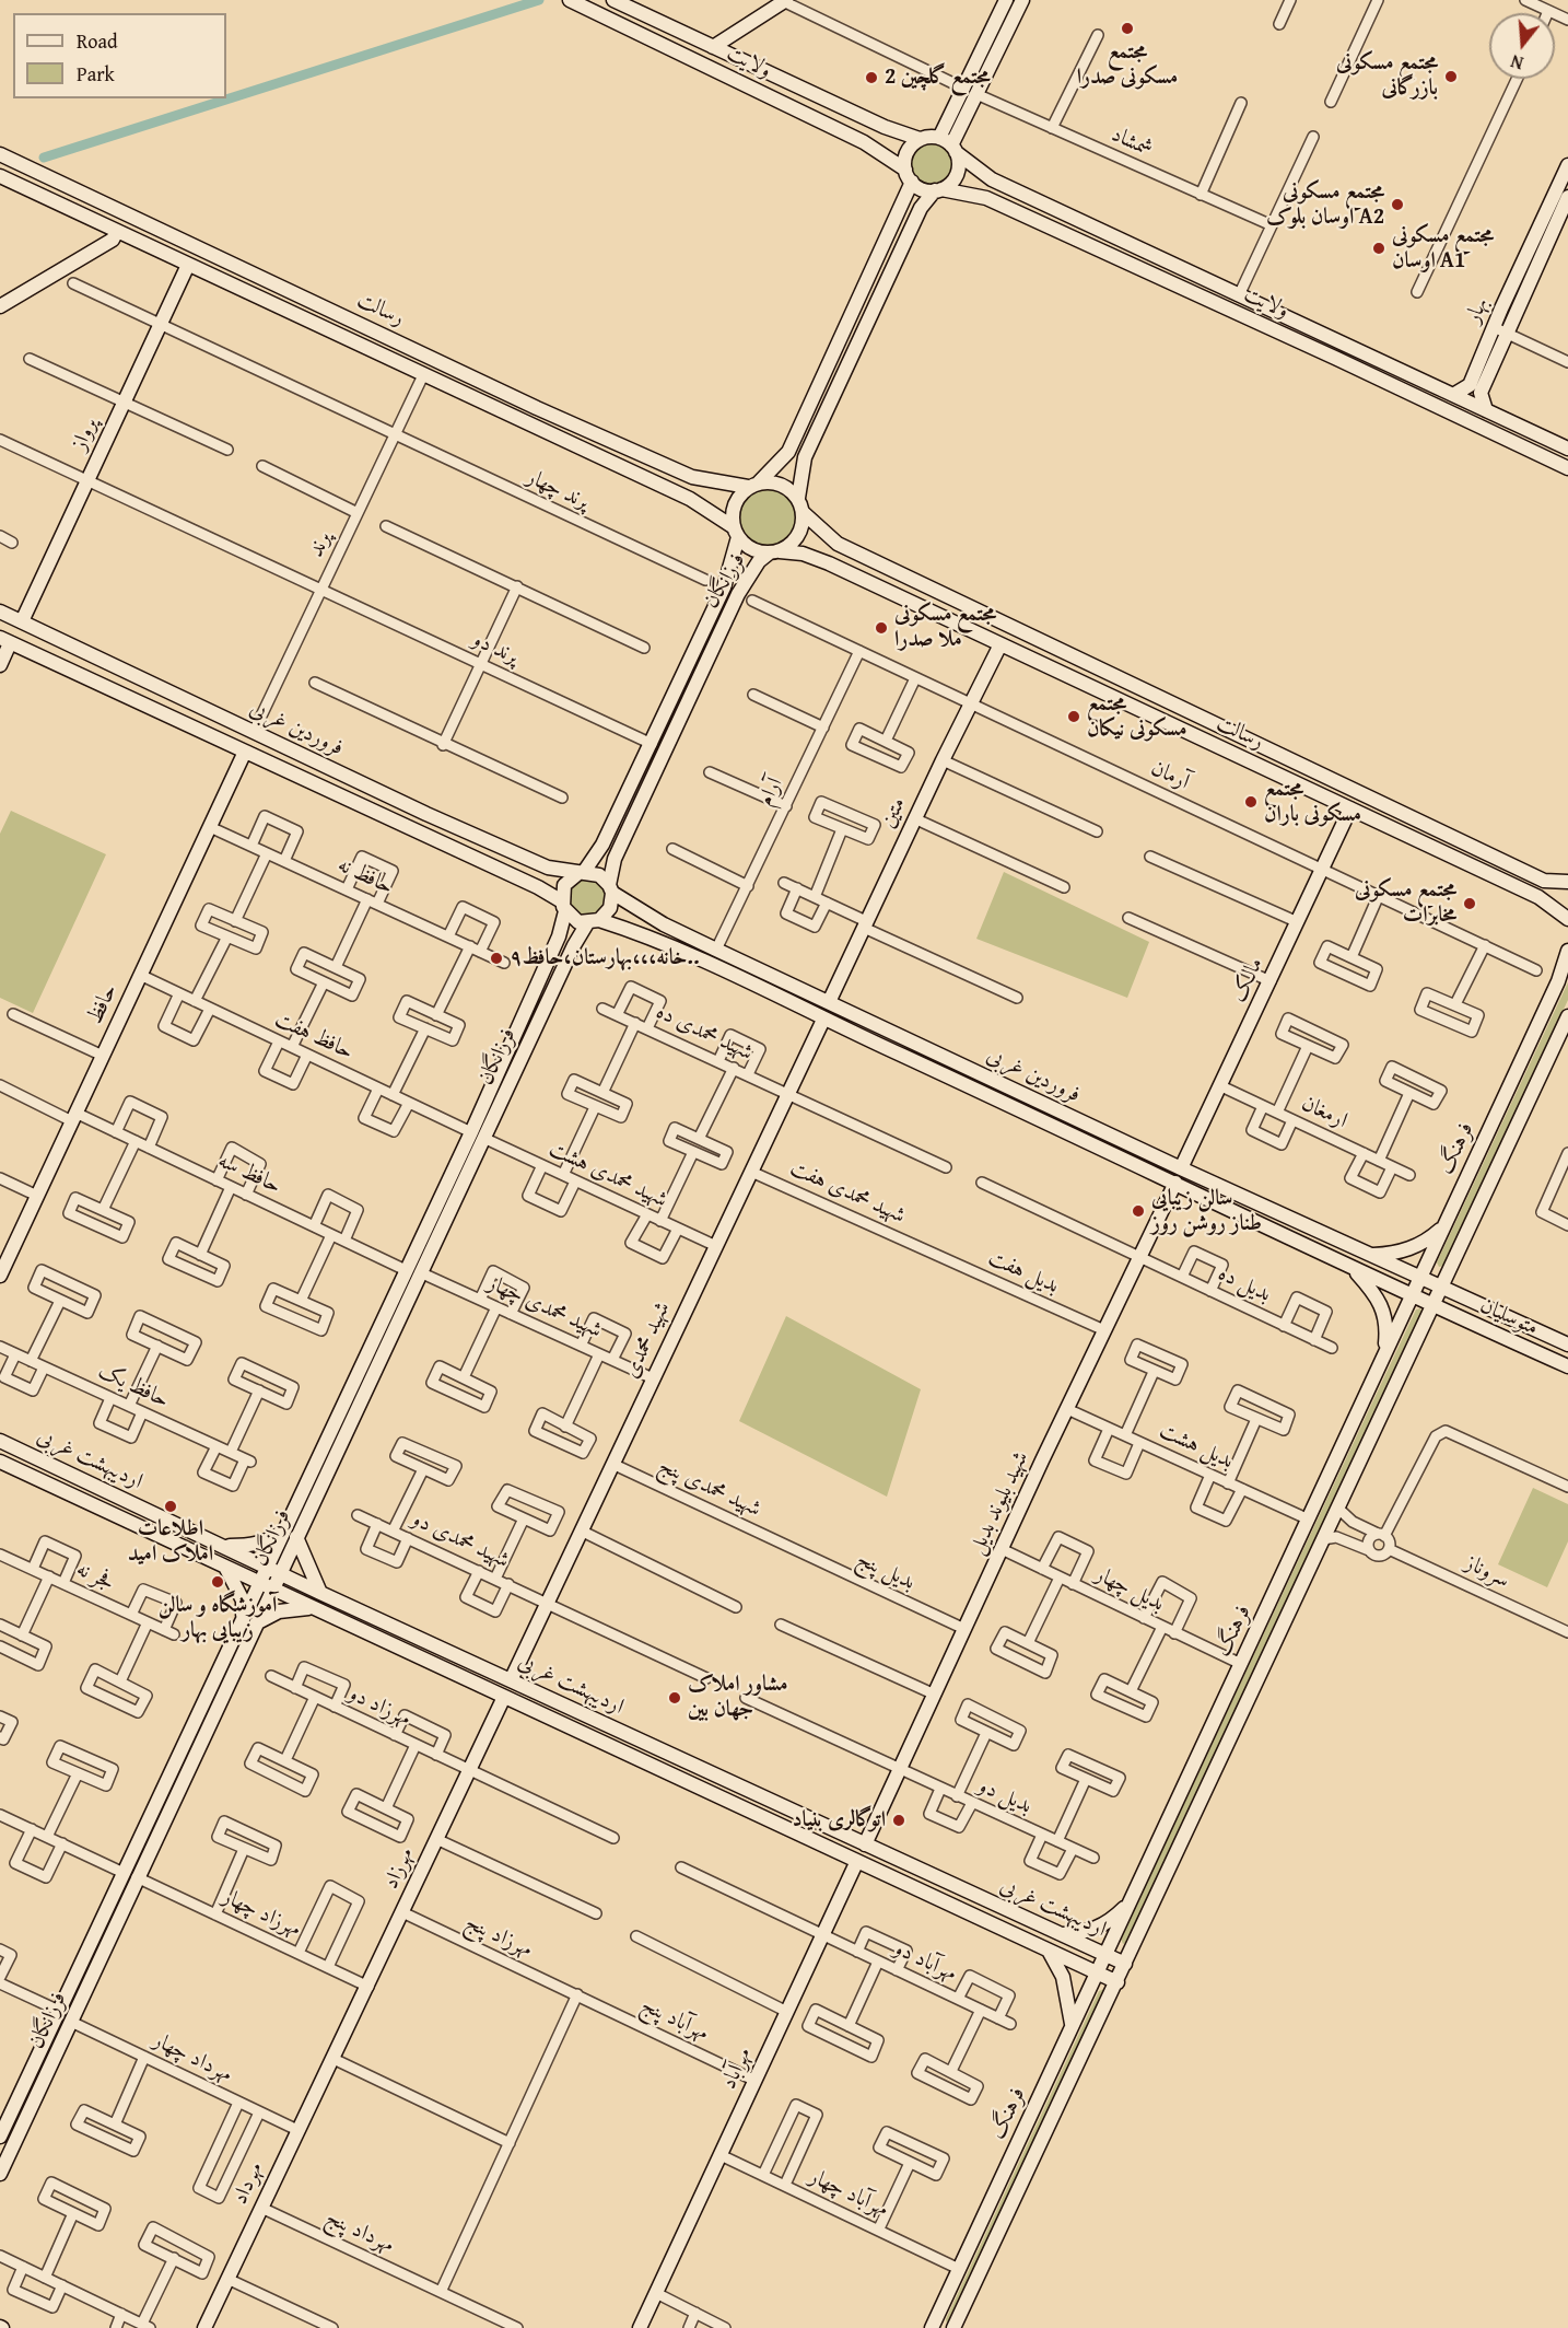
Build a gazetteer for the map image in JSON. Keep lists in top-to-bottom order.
{
  "streets": {
    "street": [
      "ولایت",
      "شمشاد",
      "رسالت",
      "بهار",
      "پرواز",
      "پرند چهار",
      "پرند",
      "فرزانگان",
      "پرند دو",
      "فروردین غربی",
      "آرمان",
      "آرام",
      "متین",
      "حافظ نه",
      "مالک",
      "حافظ",
      "شهید محمدی ده",
      "حافظ هفت",
      "ارمغان",
      "فرهنگ",
      "حافظ سه",
      "شهید محمدی هشت",
      "شهید محمدی هفت",
      "بدیل هفت",
      "بدیل ده",
      "شهید محمدی چهار",
      "متوسلیان",
      "شهید محمدی",
      "حافظ یک",
      "بدیل هشت",
      "اردیبهشت غربی",
      "شهید محمدی پنج",
      "شهید بلیوند بدیل",
      "شهید محمدی دو",
      "بدیل پنج",
      "سروناز",
      "فجر نه",
      "بدیل چهار",
      "مهرزاد دو",
      "بدیل دو",
      "مهرزاد",
      "مهرزاد چهار",
      "مهرزاد پنج",
      "مهرآباد دو",
      "مهرآباد پنج",
      "مهرداد چهار",
      "مهرآباد",
      "مهرداد",
      "مهرآباد چهار",
      "مهرداد پنج"
    ]
  },
  "crossings": [
    ["ولایت", "بهار"],
    ["رسالت", "پرواز"],
    ["رسالت", "پرند"],
    ["رسالت", "فرزانگان"],
    ["رسالت", "متین"],
    ["رسالت", "مالک"],
    ["پرواز", "پرند چهار"],
    ["پرواز", "پرند دو"],
    ["پرواز", "فروردین غربی"],
    ["پرند چهار", "پرند"],
    ["پرند", "پرند دو"],
    ["پرند", "فروردین غربی"],
    ["فرزانگان", "پرند دو"],
    ["فرزانگان", "فروردین غربی"],
    ["فرزانگان", "حافظ هفت"],
    ["فرزانگان", "حافظ سه"],
    ["فرزانگان", "شهید محمدی هشت"],
    ["فرزانگان", "شهید محمدی چهار"],
    ["فرزانگان", "اردیبهشت غربی"],
    ["فرزانگان", "مهرزاد چهار"],
    ["فرزانگان", "مهرداد چهار"],
    ["فروردین غربی", "آرام"],
    ["فروردین غربی", "متین"],
    ["فروردین غربی", "مالک"],
    ["فروردین غربی", "حافظ"],
    ["فروردین غربی", "فرهنگ"],
    ["فروردین غربی", "متوسلیان"],
    ["فروردین غربی", "شهید محمدی"],
    ["فروردین غربی", "شهید بلیوند بدیل"],
    ["آرمان", "آرام"],
    ["آرمان", "متین"],
    ["آرمان", "مالک"],
    ["حافظ نه", "حافظ"],
    ["مالک", "ارمغان"],
    ["حافظ", "حافظ هفت"],
    ["حافظ", "حافظ سه"],
    ["شهید محمدی ده", "شهید محمدی"],
    ["حافظ هفت", "شهید محمدی هشت"],
    ["فرهنگ", "متوسلیان"],
    ["فرهنگ", "بدیل هشت"],
    ["فرهنگ", "اردیبهشت غربی"],
    ["فرهنگ", "بدیل چهار"],
    ["فرهنگ", "مهرآباد چهار"],
    ["شهید محمدی هشت", "شهید محمدی"],
    ["شهید محمدی هفت", "بدیل هفت"],
    ["شهید محمدی هفت", "شهید محمدی"],
    ["بدیل هفت", "شهید بلیوند بدیل"],
    ["بدیل ده", "شهید بلیوند بدیل"],
    ["شهید محمدی چهار", "شهید محمدی"],
    ["شهید محمدی", "اردیبهشت غربی"],
    ["شهید محمدی", "شهید محمدی پنج"],
    ["شهید محمدی", "شهید محمدی دو"],
    ["بدیل هشت", "شهید بلیوند بدیل"],
    ["اردیبهشت غربی", "شهید بلیوند بدیل"],
    ["اردیبهشت غربی", "مهرزاد"],
    ["اردیبهشت غربی", "مهرآباد"],
    ["شهید محمدی پنج", "بدیل پنج"],
    ["شهید بلیوند بدیل", "بدیل پنج"],
    ["شهید بلیوند بدیل", "بدیل چهار"],
    ["شهید بلیوند بدیل", "بدیل دو"],
    ["مهرزاد دو", "مهرزاد"],
    ["مهرزاد", "مهرزاد چهار"],
    ["مهرزاد", "مهرزاد پنج"],
    ["مهرزاد", "مهرداد"],
    ["مهرزاد پنج", "مهرآباد پنج"],
    ["مهرآباد دو", "مهرآباد"],
    ["مهرآباد پنج", "مهرآباد"],
    ["مهرداد چهار", "مهرداد"],
    ["مهرآباد", "مهرآباد چهار"],
    ["مهرداد", "مهرداد پنج"]
  ],
  "places": [
    "مجتمع مسکونی صدرا",
    "مجتمع مسکونی بازرگانی",
    "مجتمع گلچین 2",
    "مجتمع مسکونی اوسان بلوک A2",
    "مجتمع مسکونی اوسان A1",
    "مجتمع مسکونی ملا صدرا",
    "مجتمع مسکونی نیکان",
    "مجتمع مسکونی باران",
    "مجتمع مسکونی مخابرات",
    "خانه،،،بهارستان،حافظ۹..",
    "سالن زیبایی طناز روشن روز",
    "اطلاعات املاک امید",
    "آموزشگاه و سالن زیبایی بهار",
    "مشاور املاک جهان بین",
    "اتوگالری بنیاد"
  ],
  "legend": ["Road", "Park"],
  "north": "bottom"
}
